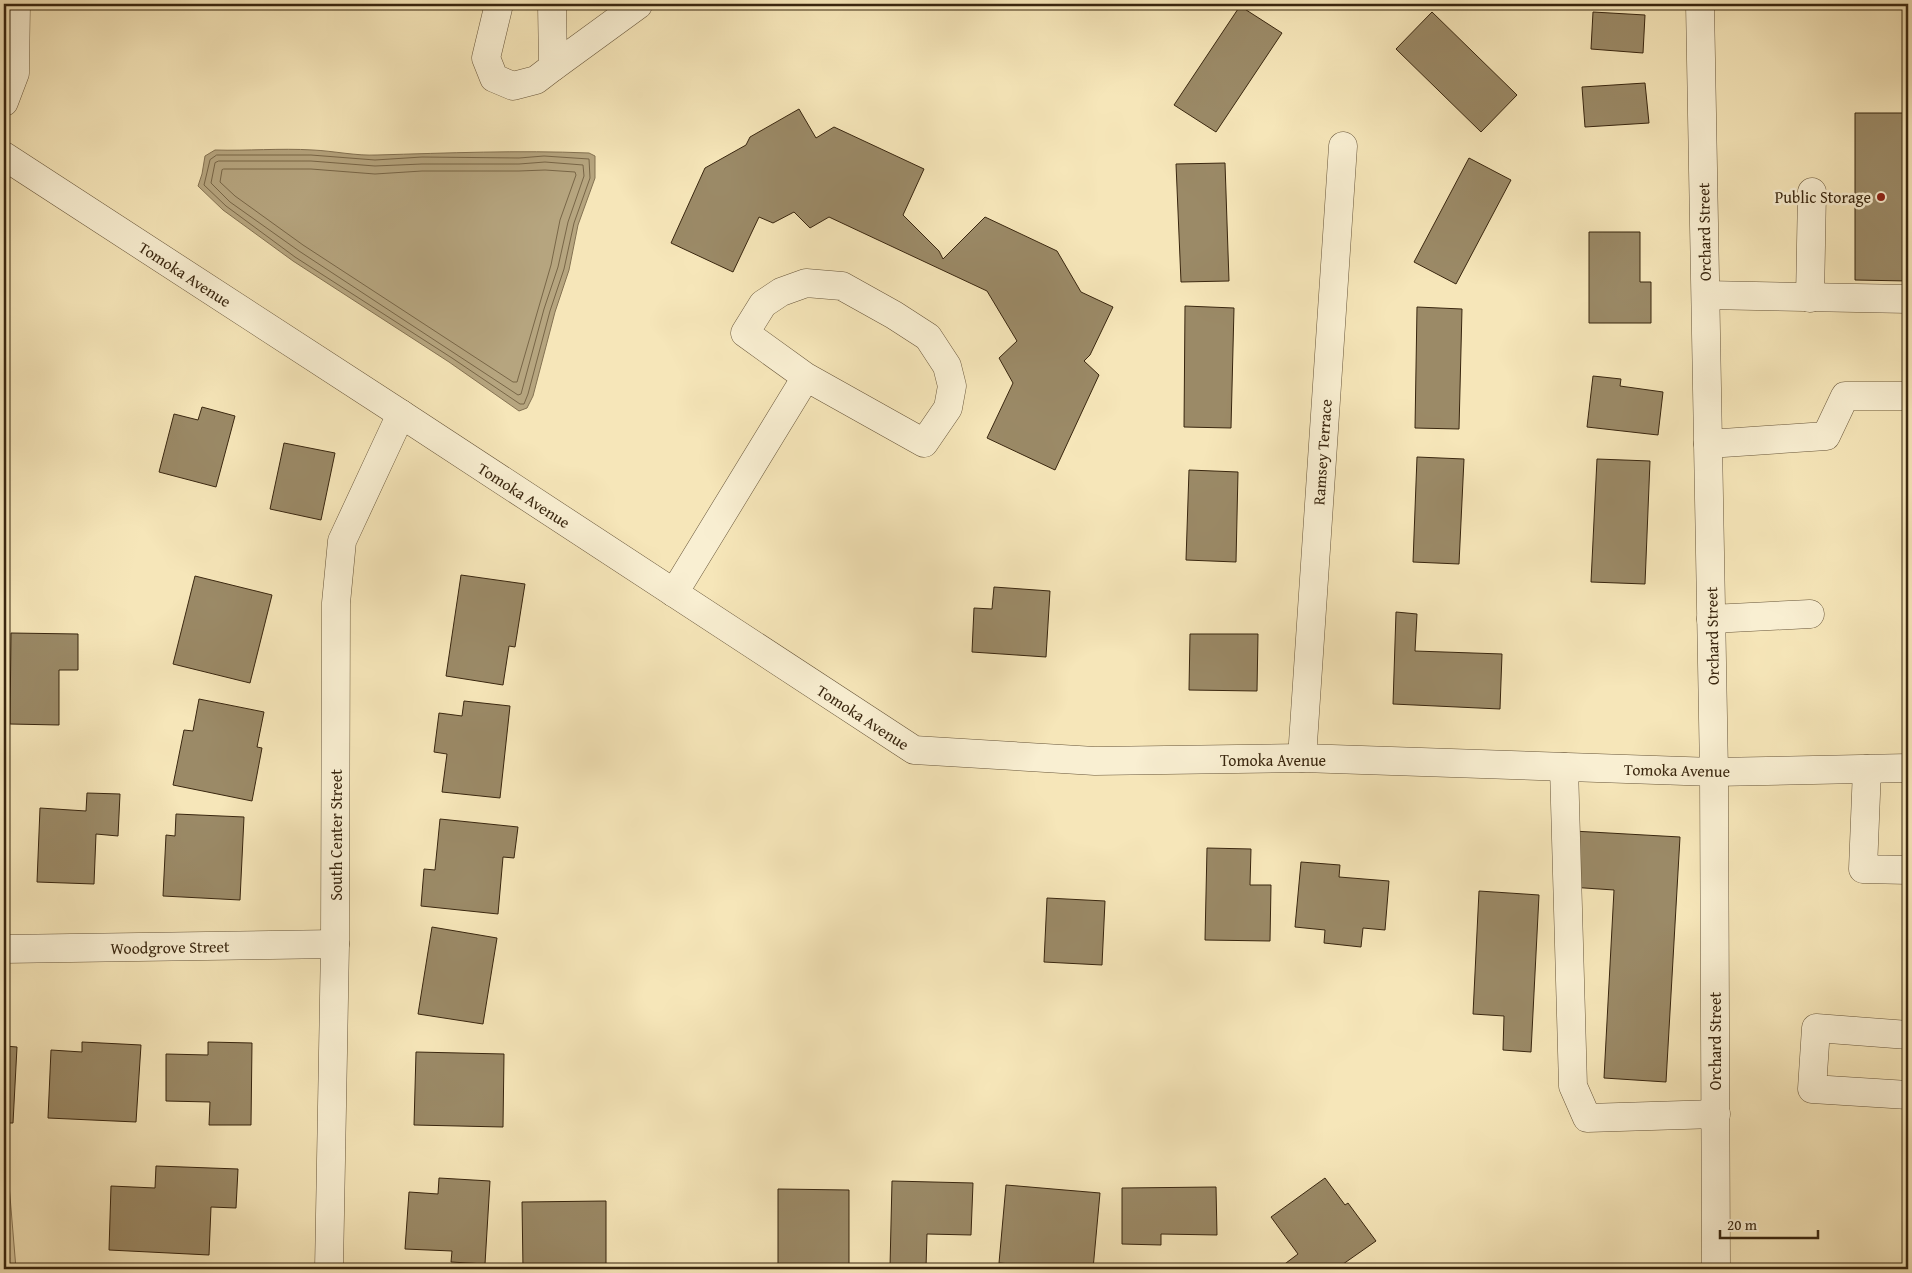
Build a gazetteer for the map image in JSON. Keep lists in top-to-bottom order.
{
  "streets": {
    "street": [
      "Orchard Street",
      "Tomoka Avenue",
      "Ramsey Terrace",
      "South Center Street",
      "Woodgrove Street"
    ]
  },
  "crossings": [
    ["Orchard Street", "Tomoka Avenue"],
    ["Tomoka Avenue", "Ramsey Terrace"],
    ["Tomoka Avenue", "South Center Street"],
    ["South Center Street", "Woodgrove Street"]
  ],
  "places": ["Public Storage"],
  "scale_bar": "20 m"
}
